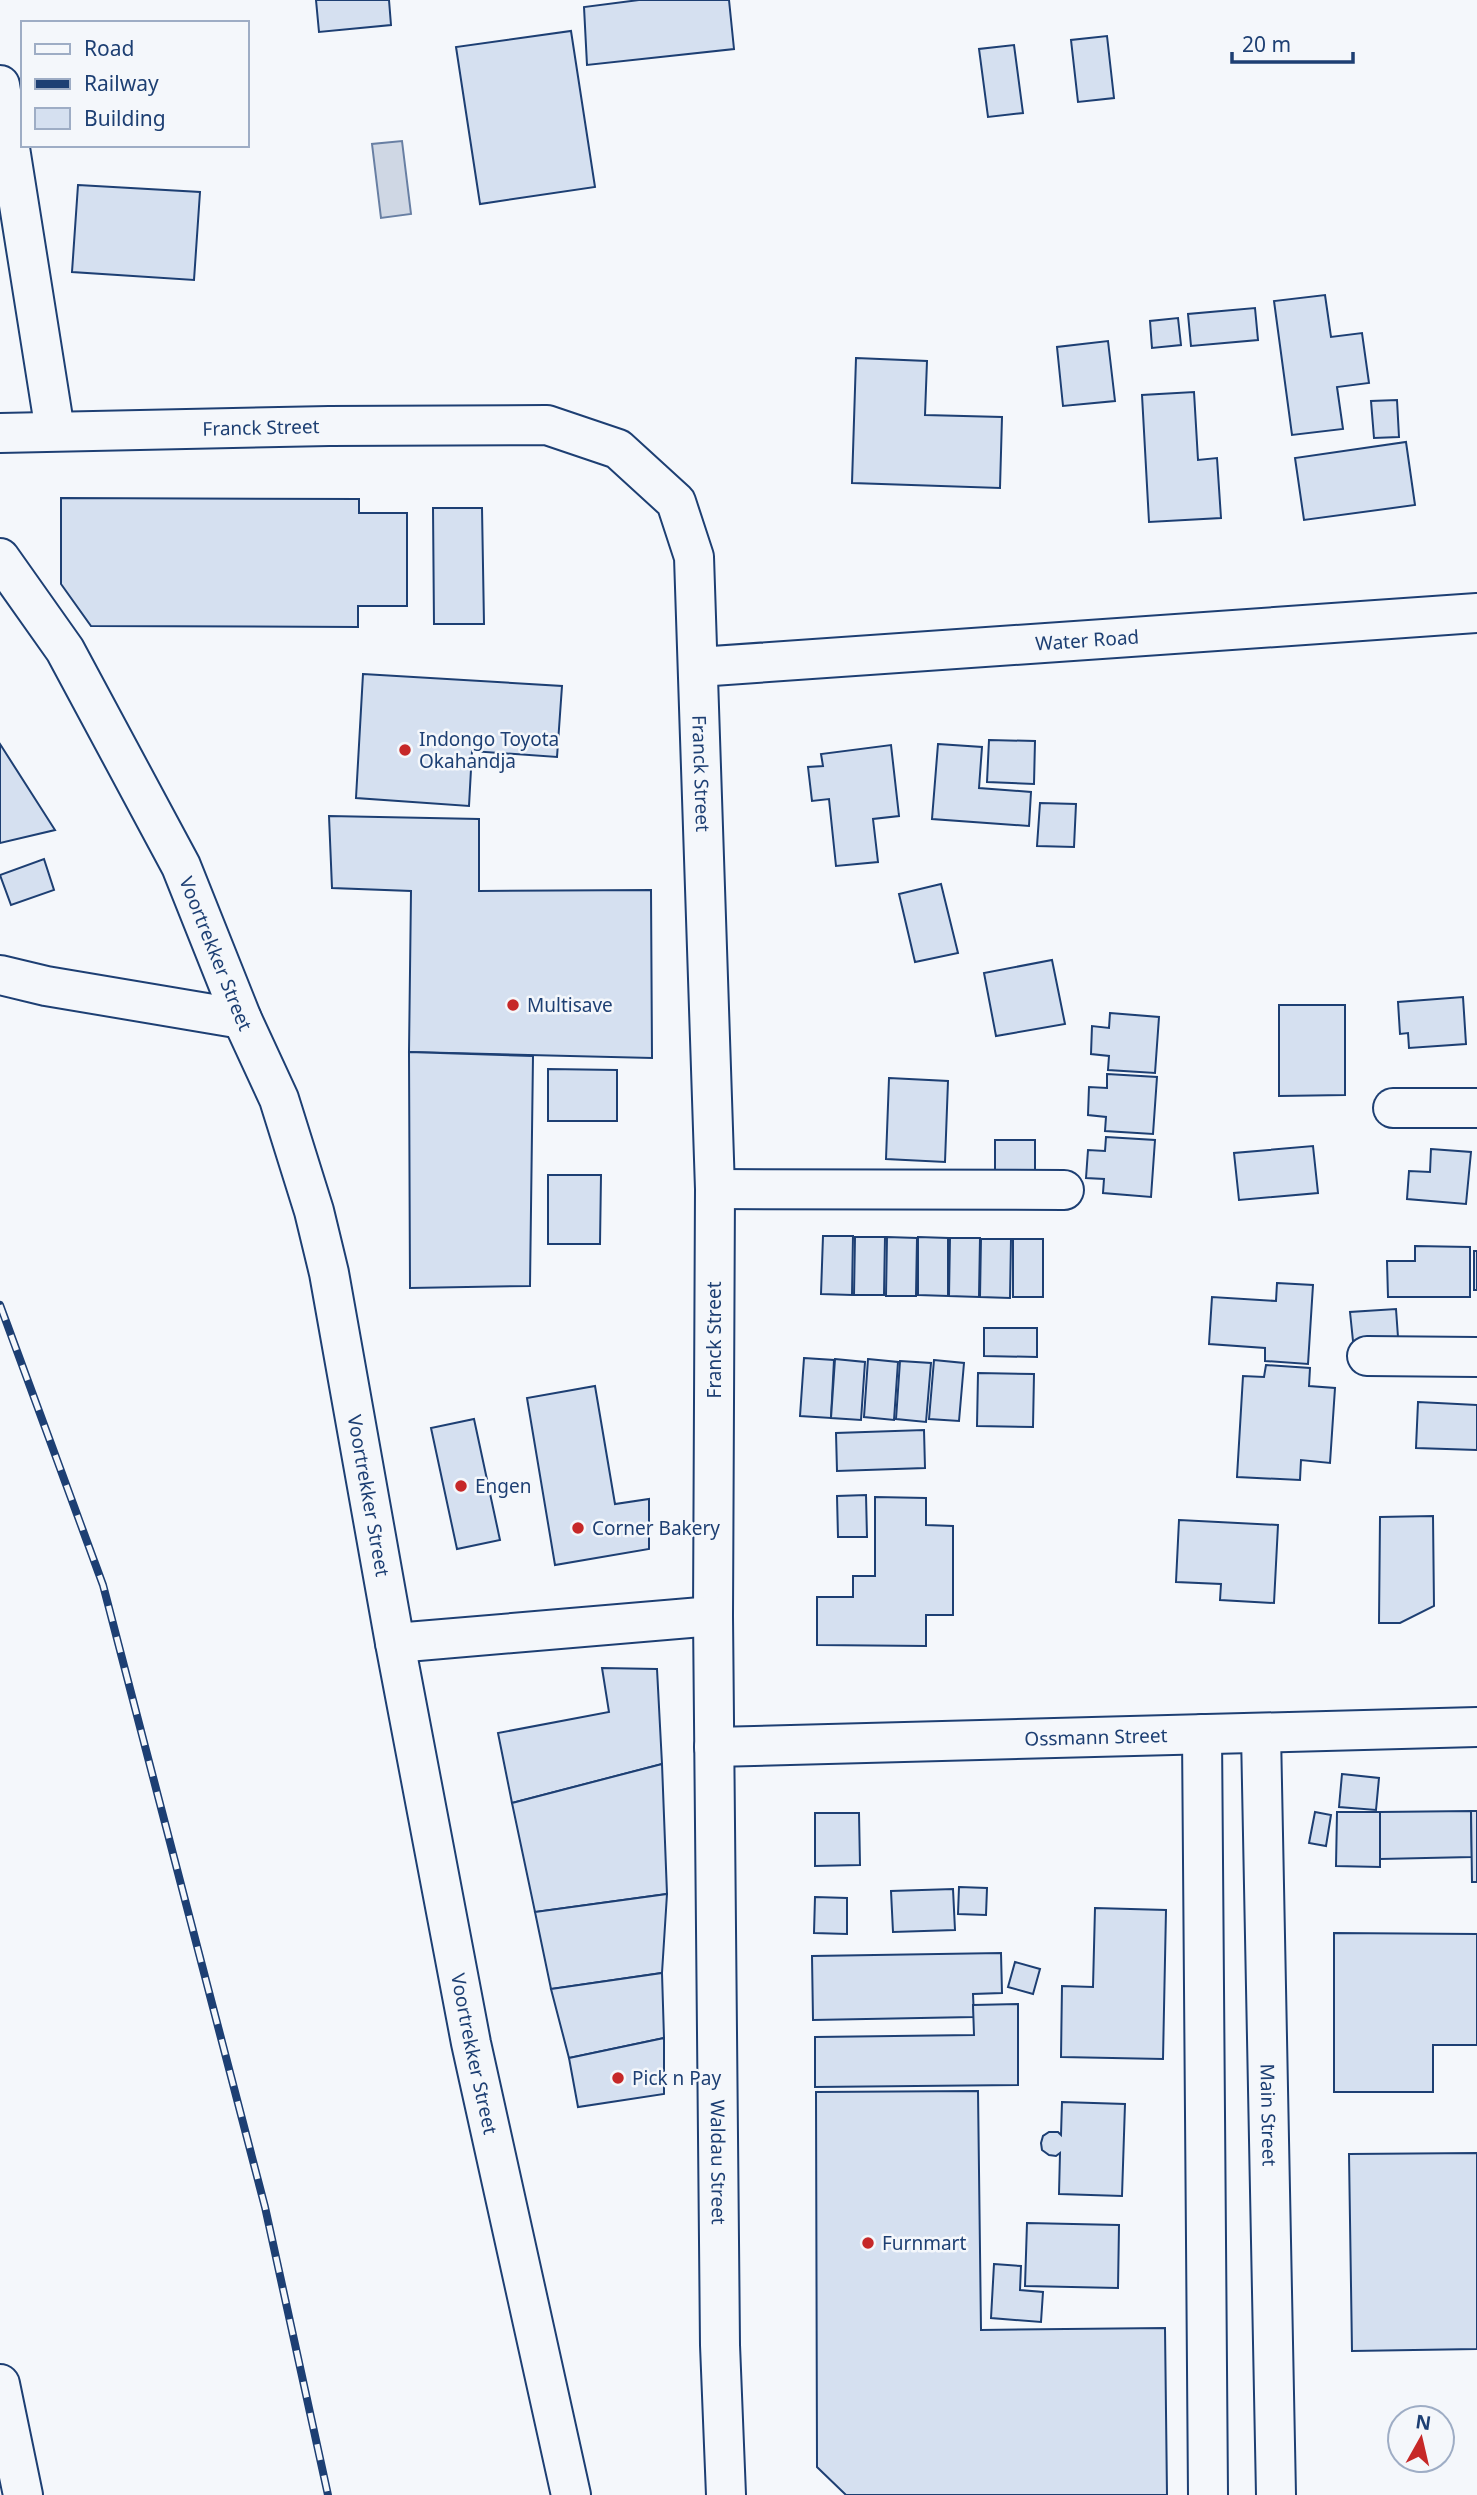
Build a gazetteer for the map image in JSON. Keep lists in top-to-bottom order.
{
  "streets": {
    "street": [
      "Franck Street",
      "Water Road",
      "Voortrekker Street",
      "Ossmann Street",
      "Main Street",
      "Waldau Street"
    ]
  },
  "crossings": [
    ["Franck Street", "Water Road"],
    ["Franck Street", "Ossmann Street"],
    ["Franck Street", "Waldau Street"],
    ["Ossmann Street", "Main Street"],
    ["Ossmann Street", "Waldau Street"]
  ],
  "places": [
    "Indongo Toyota Okahandja",
    "Multisave",
    "Engen",
    "Corner Bakery",
    "Pick n Pay",
    "Furnmart"
  ],
  "legend": ["Road", "Railway", "Building"],
  "scale_bar": "20 m",
  "north": "top"
}
